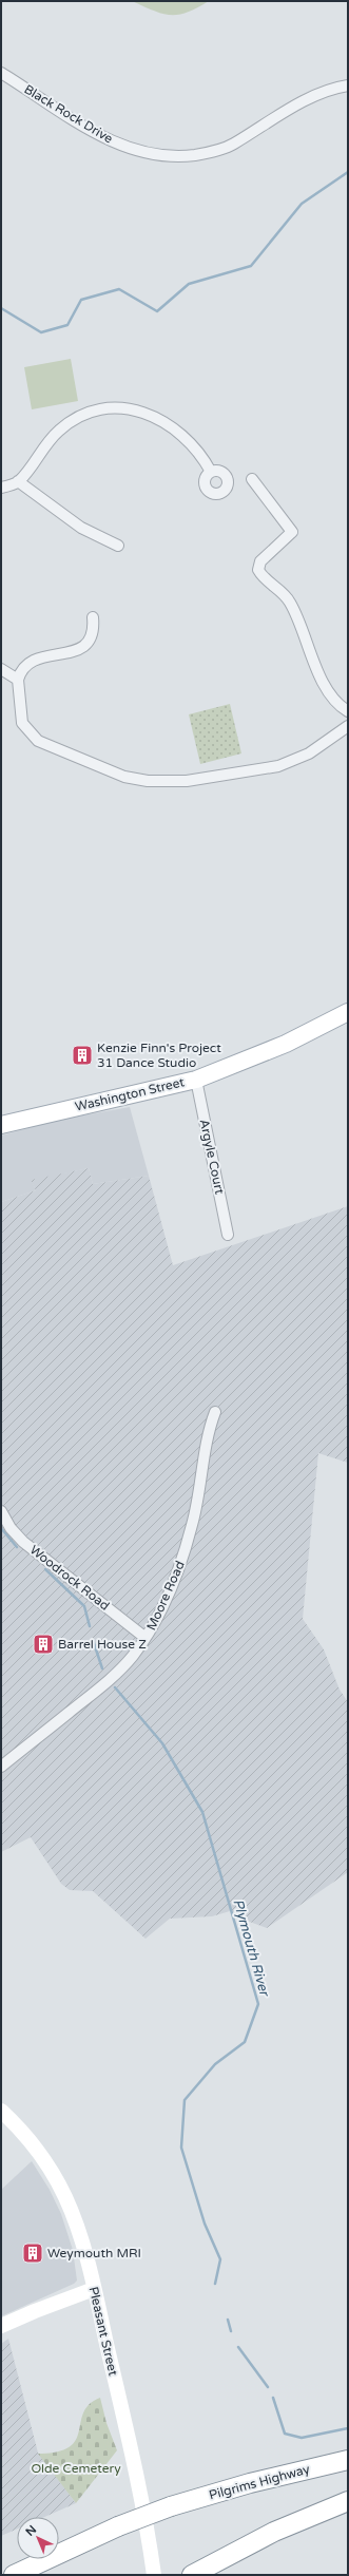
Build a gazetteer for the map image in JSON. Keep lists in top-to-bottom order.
{
  "streets": {
    "highway": ["Pilgrims Highway"],
    "main road": ["Washington Street", "Pleasant Street"],
    "street": [
      "Black Rock Drive",
      "Argyle Court",
      "Woodrock Road",
      "Moore Road"
    ]
  },
  "crossings": [
    ["Washington Street", "Argyle Court"],
    ["Woodrock Road", "Moore Road"]
  ],
  "water": ["Plymouth River"],
  "parks": ["Olde Cemetery"],
  "places": {
    "building": ["Kenzie Finn's Project 31 Dance Studio", "Barrel House Z", "Weymouth MRI"]
  },
  "north": "top left"
}
